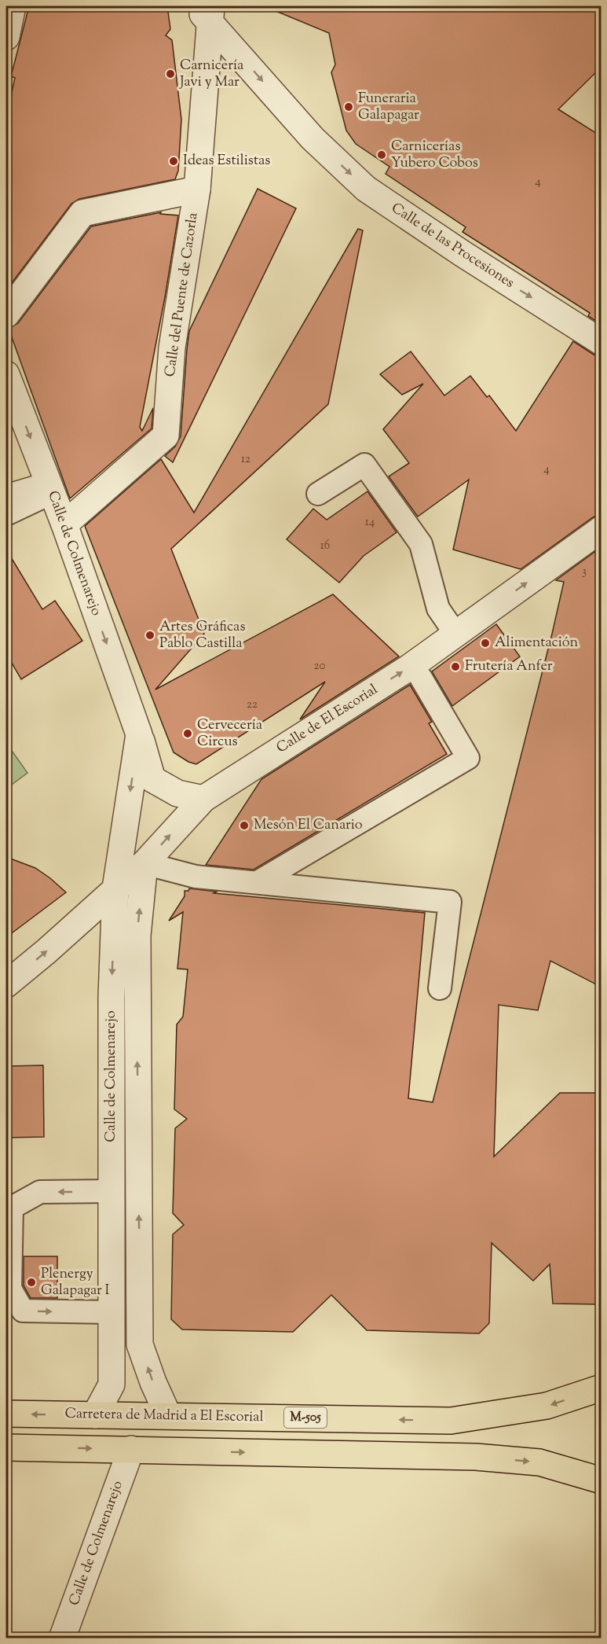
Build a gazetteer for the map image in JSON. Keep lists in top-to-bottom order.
{
  "streets": {
    "highway": ["Carretera de Madrid a El Escorial", "M-505"],
    "street": [
      "Calle de las Procesiones",
      "Calle del Puente de Cazorla",
      "Calle de Colmenarejo",
      "Calle de El Escorial"
    ]
  },
  "crossings": [
    ["Calle de las Procesiones", "Calle del Puente de Cazorla"],
    ["Calle del Puente de Cazorla", "Calle de Colmenarejo"],
    ["Calle de Colmenarejo", "Calle de El Escorial"],
    ["Calle de Colmenarejo", "Carretera de Madrid a El Escorial"]
  ],
  "one_way": ["Calle de las Procesiones", "Calle de El Escorial"],
  "places": [
    "Carnicería Javi y Mar",
    "Funeraria Galapagar",
    "Carnicerías Yubero Cobos",
    "Ideas Estilistas",
    "Artes Gráficas Pablo Castilla",
    "Alimentación",
    "Frutería Anfer",
    "Cervecería Circus",
    "Mesón El Canario",
    "Plenergy Galapagar I"
  ],
  "house_numbers": [
    "4",
    "12",
    "4",
    "14",
    "16",
    "3",
    "20",
    "22"
  ]
}
